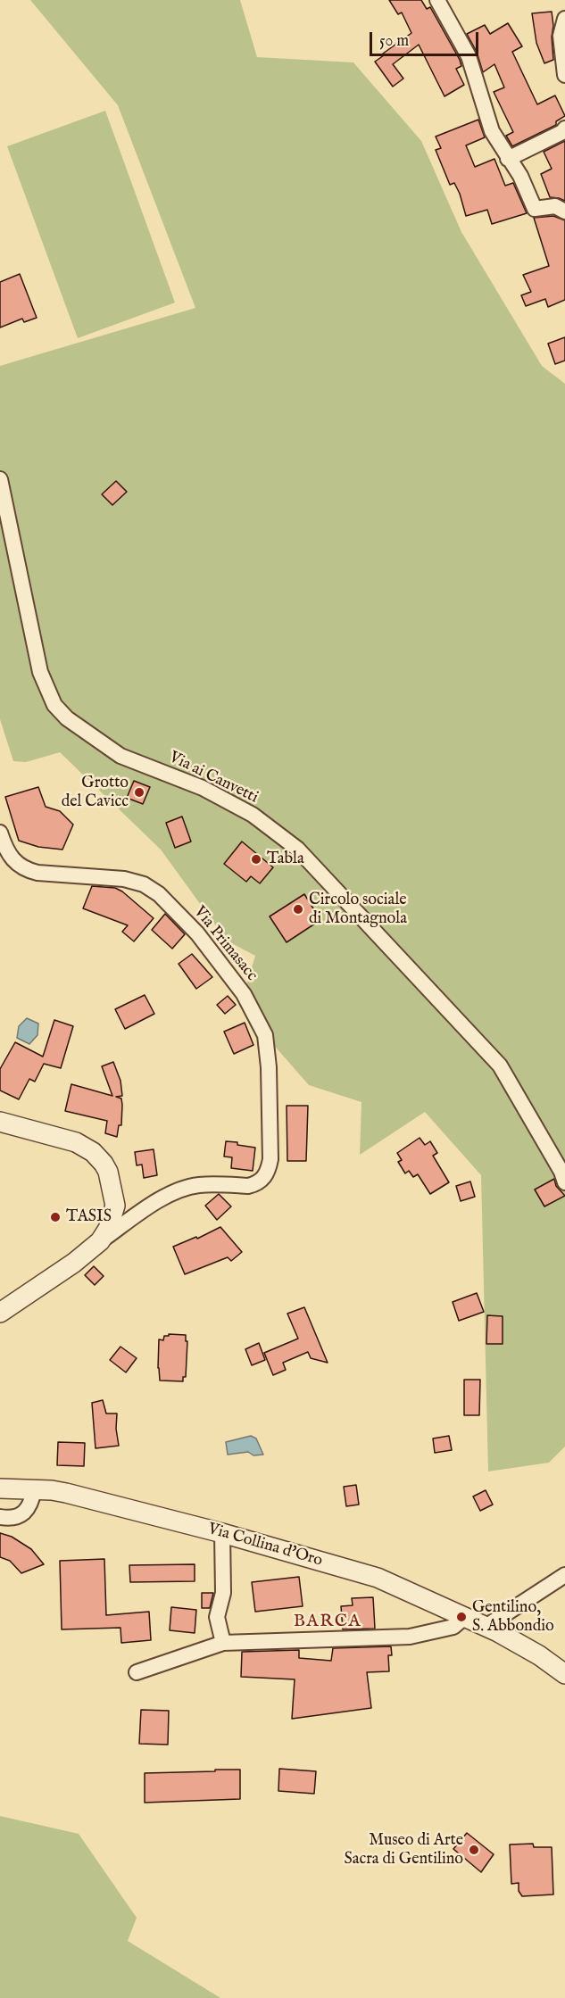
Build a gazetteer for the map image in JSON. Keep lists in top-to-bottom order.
{
  "streets": {
    "street": ["Via ai Canvetti", "Via Primasacc", "Via Collina d'Oro"]
  },
  "districts": ["BARCA"],
  "places": [
    "Grotto del Cavicc",
    "Tabla",
    "Circolo sociale di Montagnola",
    "TASIS",
    "Gentilino, S. Abbondio",
    "Museo di Arte Sacra di Gentilino"
  ],
  "scale_bar": "50 m"
}
